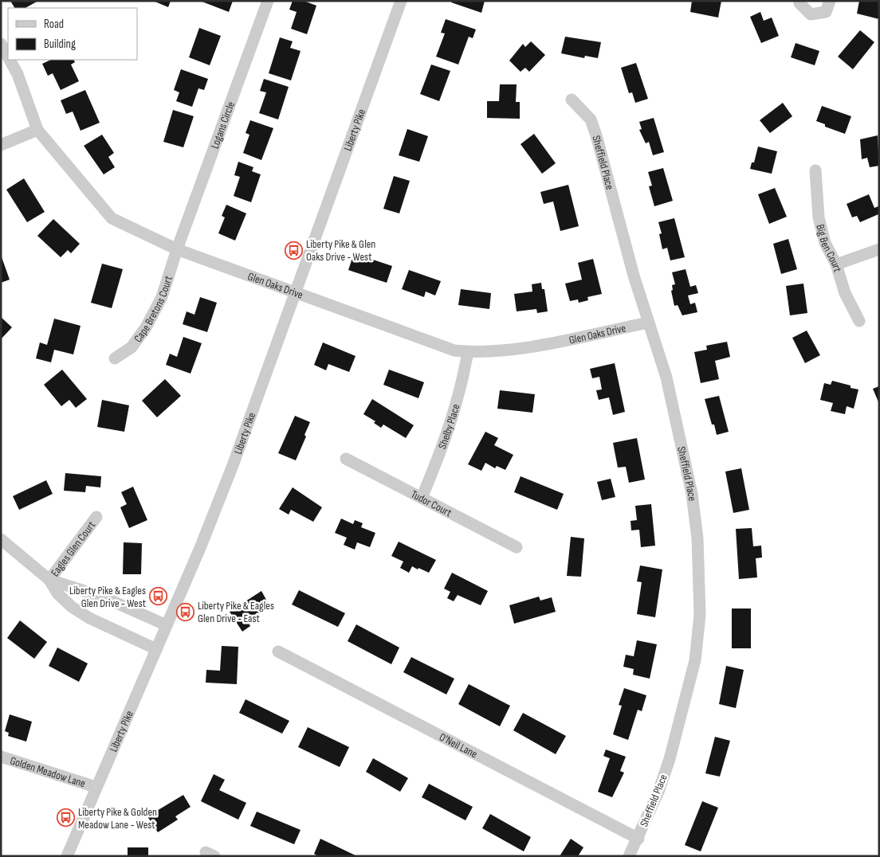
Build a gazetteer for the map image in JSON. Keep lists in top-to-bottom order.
{
  "streets": {
    "street": [
      "Logans Circle",
      "Liberty Pike",
      "Sheffield Place",
      "Big Ben Court",
      "Glen Oaks Drive",
      "Cape Bretons Court",
      "Shelby Place",
      "Tudor Court",
      "Eagles Glen Court",
      "O'Neil Lane",
      "Golden Meadow Lane"
    ]
  },
  "crossings": [
    ["Logans Circle", "Glen Oaks Drive"],
    ["Logans Circle", "Cape Bretons Court"],
    ["Liberty Pike", "Glen Oaks Drive"],
    ["Liberty Pike", "Golden Meadow Lane"],
    ["Sheffield Place", "Glen Oaks Drive"],
    ["Sheffield Place", "O'Neil Lane"],
    ["Glen Oaks Drive", "Cape Bretons Court"],
    ["Glen Oaks Drive", "Shelby Place"],
    ["Shelby Place", "Tudor Court"]
  ],
  "places": {
    "bus stop": [
      "Liberty Pike & Glen Oaks Drive - West",
      "Liberty Pike & Eagles Glen Drive - West",
      "Liberty Pike & Eagles Glen Drive - East",
      "Liberty Pike & Golden Meadow Lane - West"
    ]
  },
  "legend": ["Road", "Building"]
}
